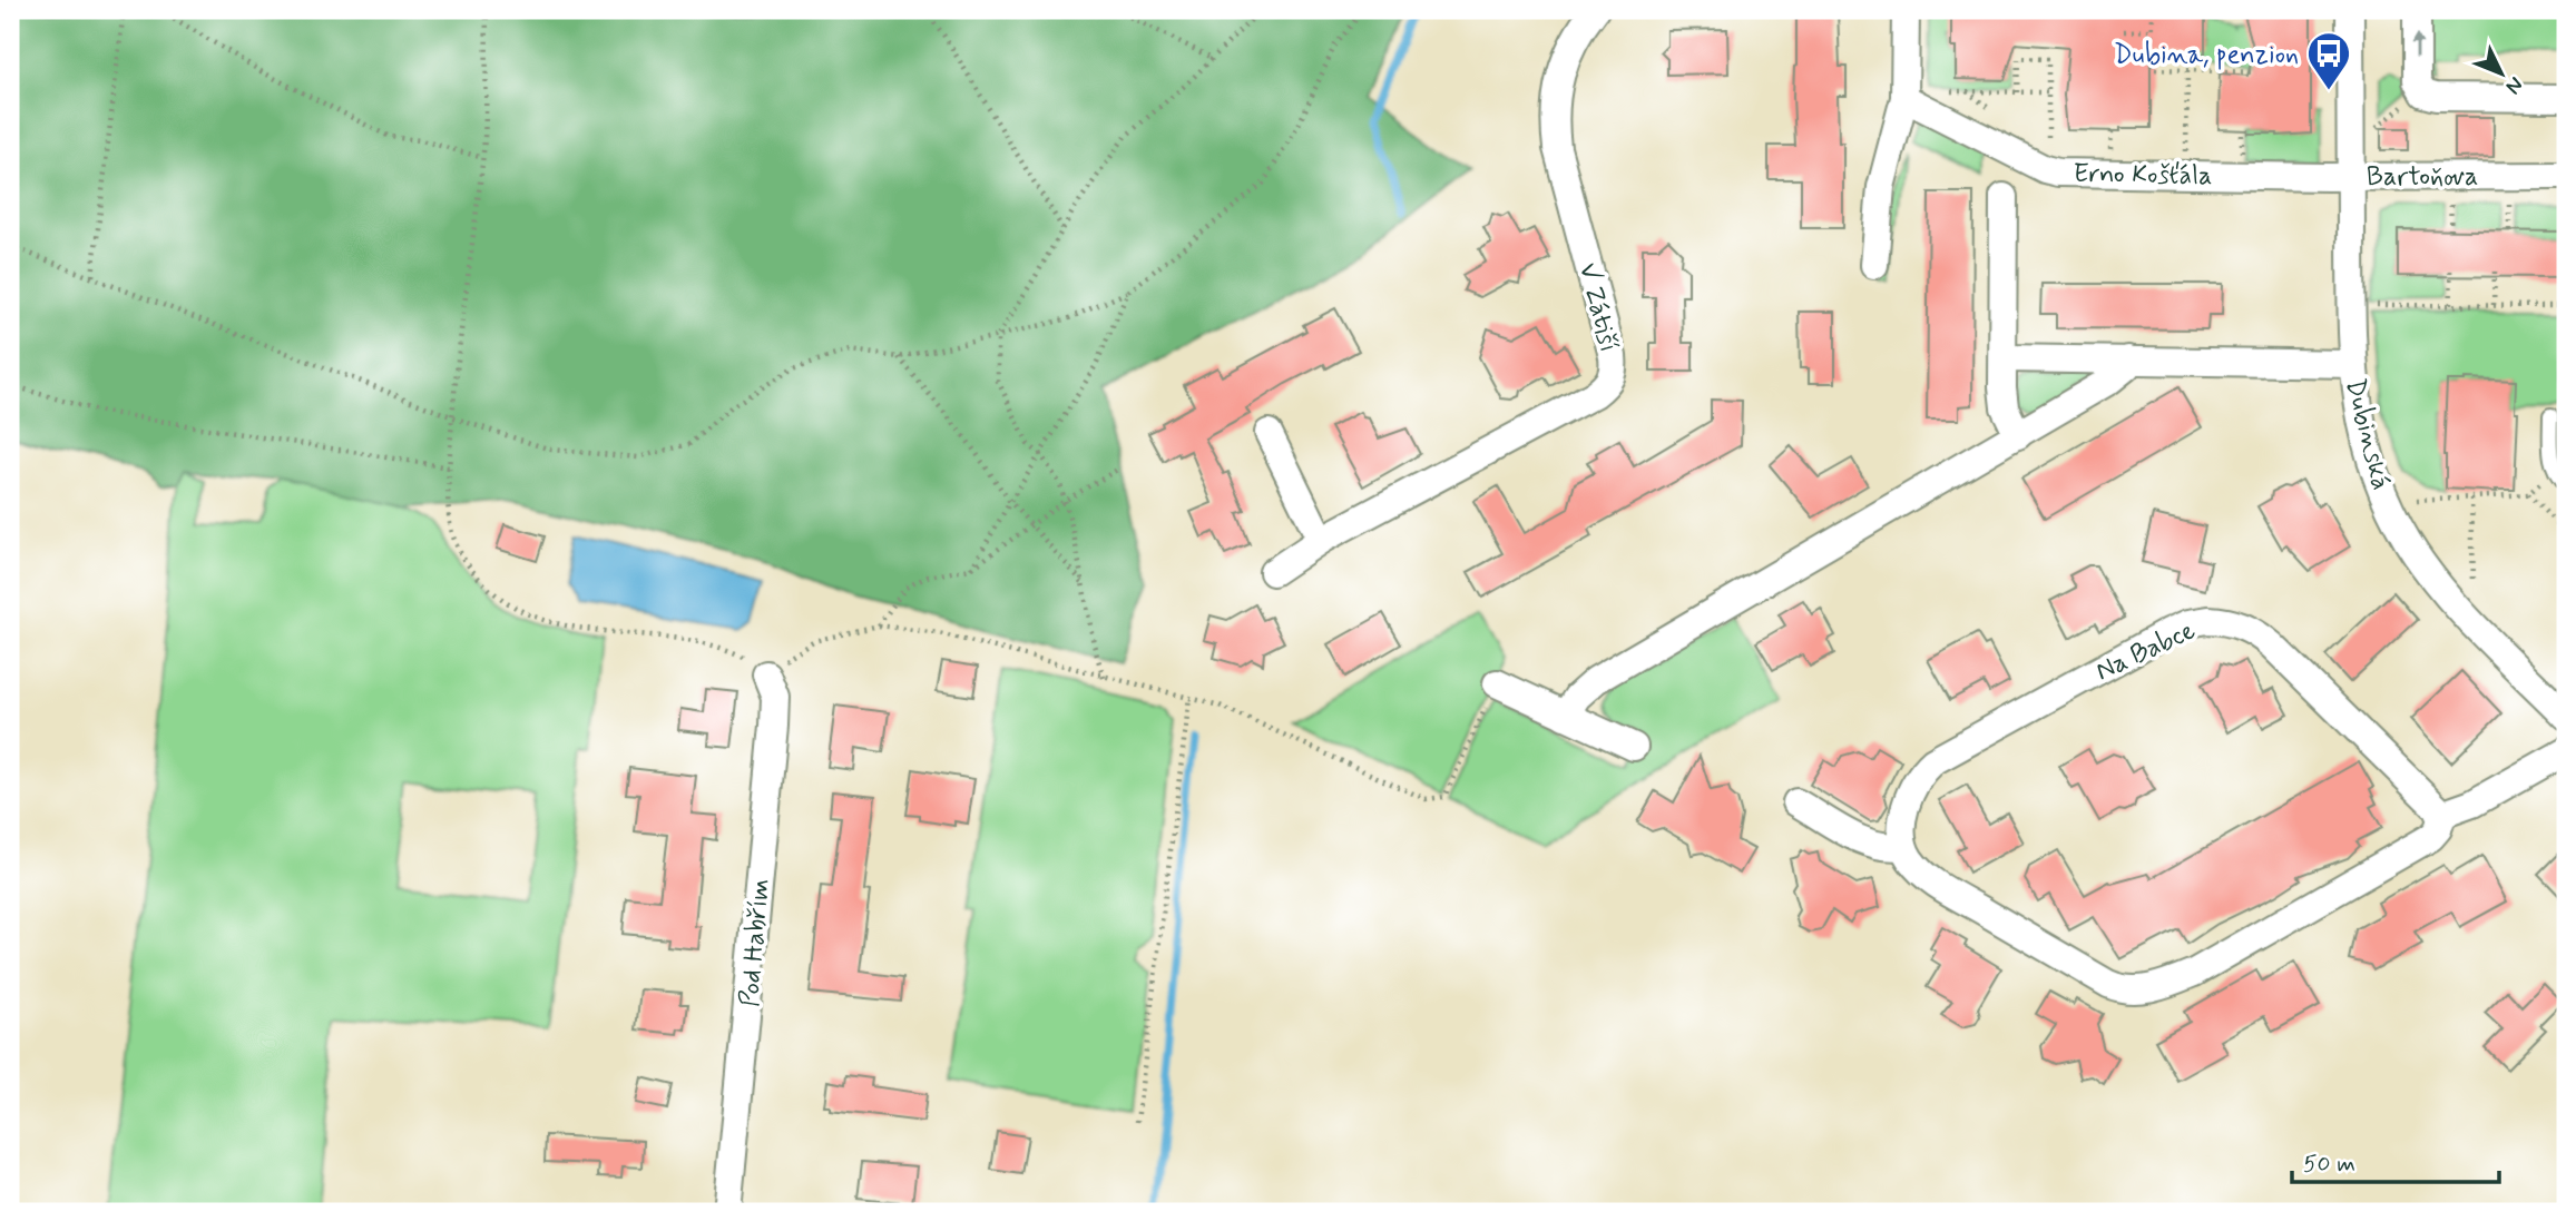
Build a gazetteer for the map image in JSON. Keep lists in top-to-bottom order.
{
  "streets": {
    "street": [
      "Erno Košťála",
      "Bartoňova",
      "V Zátiší",
      "Dubinská",
      "Na Babce",
      "Pod Habřím"
    ]
  },
  "crossings": [
    ["Erno Košťála", "Bartoňova"],
    ["Erno Košťála", "Dubinská"],
    ["Bartoňova", "Dubinská"]
  ],
  "places": {
    "bus stop": ["Dubina, penzion"]
  },
  "scale_bar": "50 m",
  "north": "bottom right"
}
